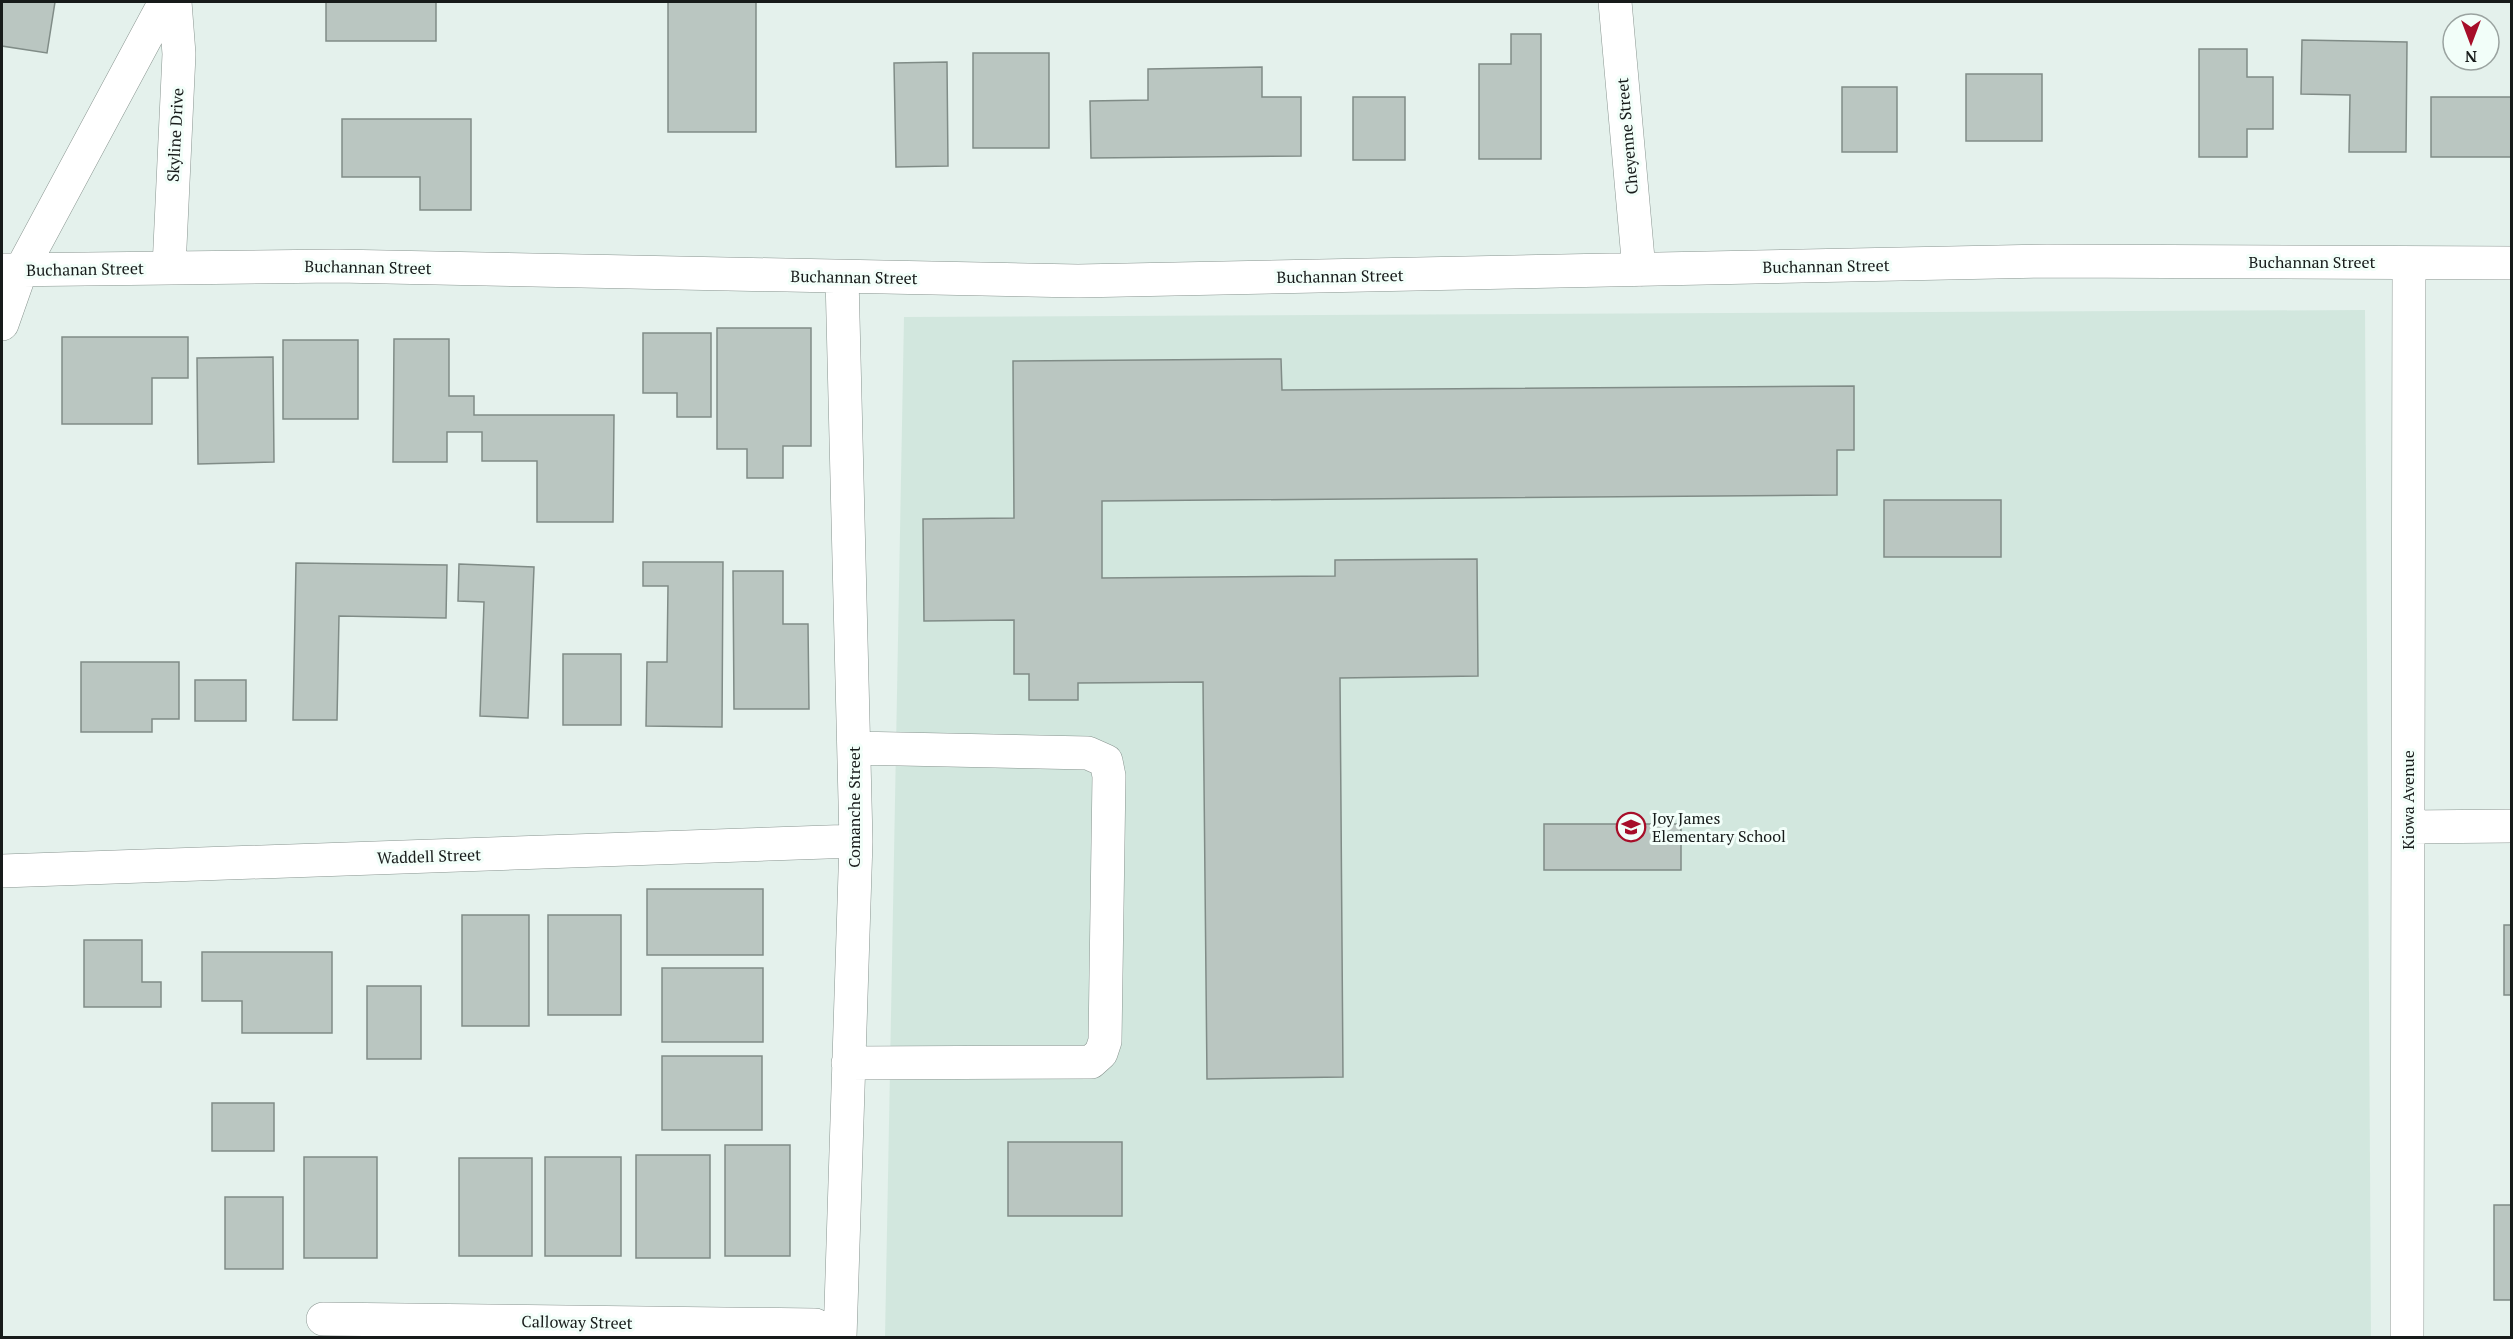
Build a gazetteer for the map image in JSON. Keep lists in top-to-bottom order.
{
  "streets": {
    "street": [
      "Skyline Drive",
      "Cheyenne Street",
      "Buchannan Street",
      "Buchanan Street",
      "Kiowa Avenue",
      "Comanche Street",
      "Waddell Street",
      "Calloway Street"
    ]
  },
  "crossings": [
    ["Skyline Drive", "Buchannan Street"],
    ["Skyline Drive", "Buchanan Street"],
    ["Cheyenne Street", "Buchannan Street"],
    ["Buchannan Street", "Buchanan Street"],
    ["Buchannan Street", "Kiowa Avenue"],
    ["Buchannan Street", "Comanche Street"],
    ["Comanche Street", "Waddell Street"]
  ],
  "places": {
    "school or university": ["Joy James Elementary School"]
  },
  "north": "bottom"
}
